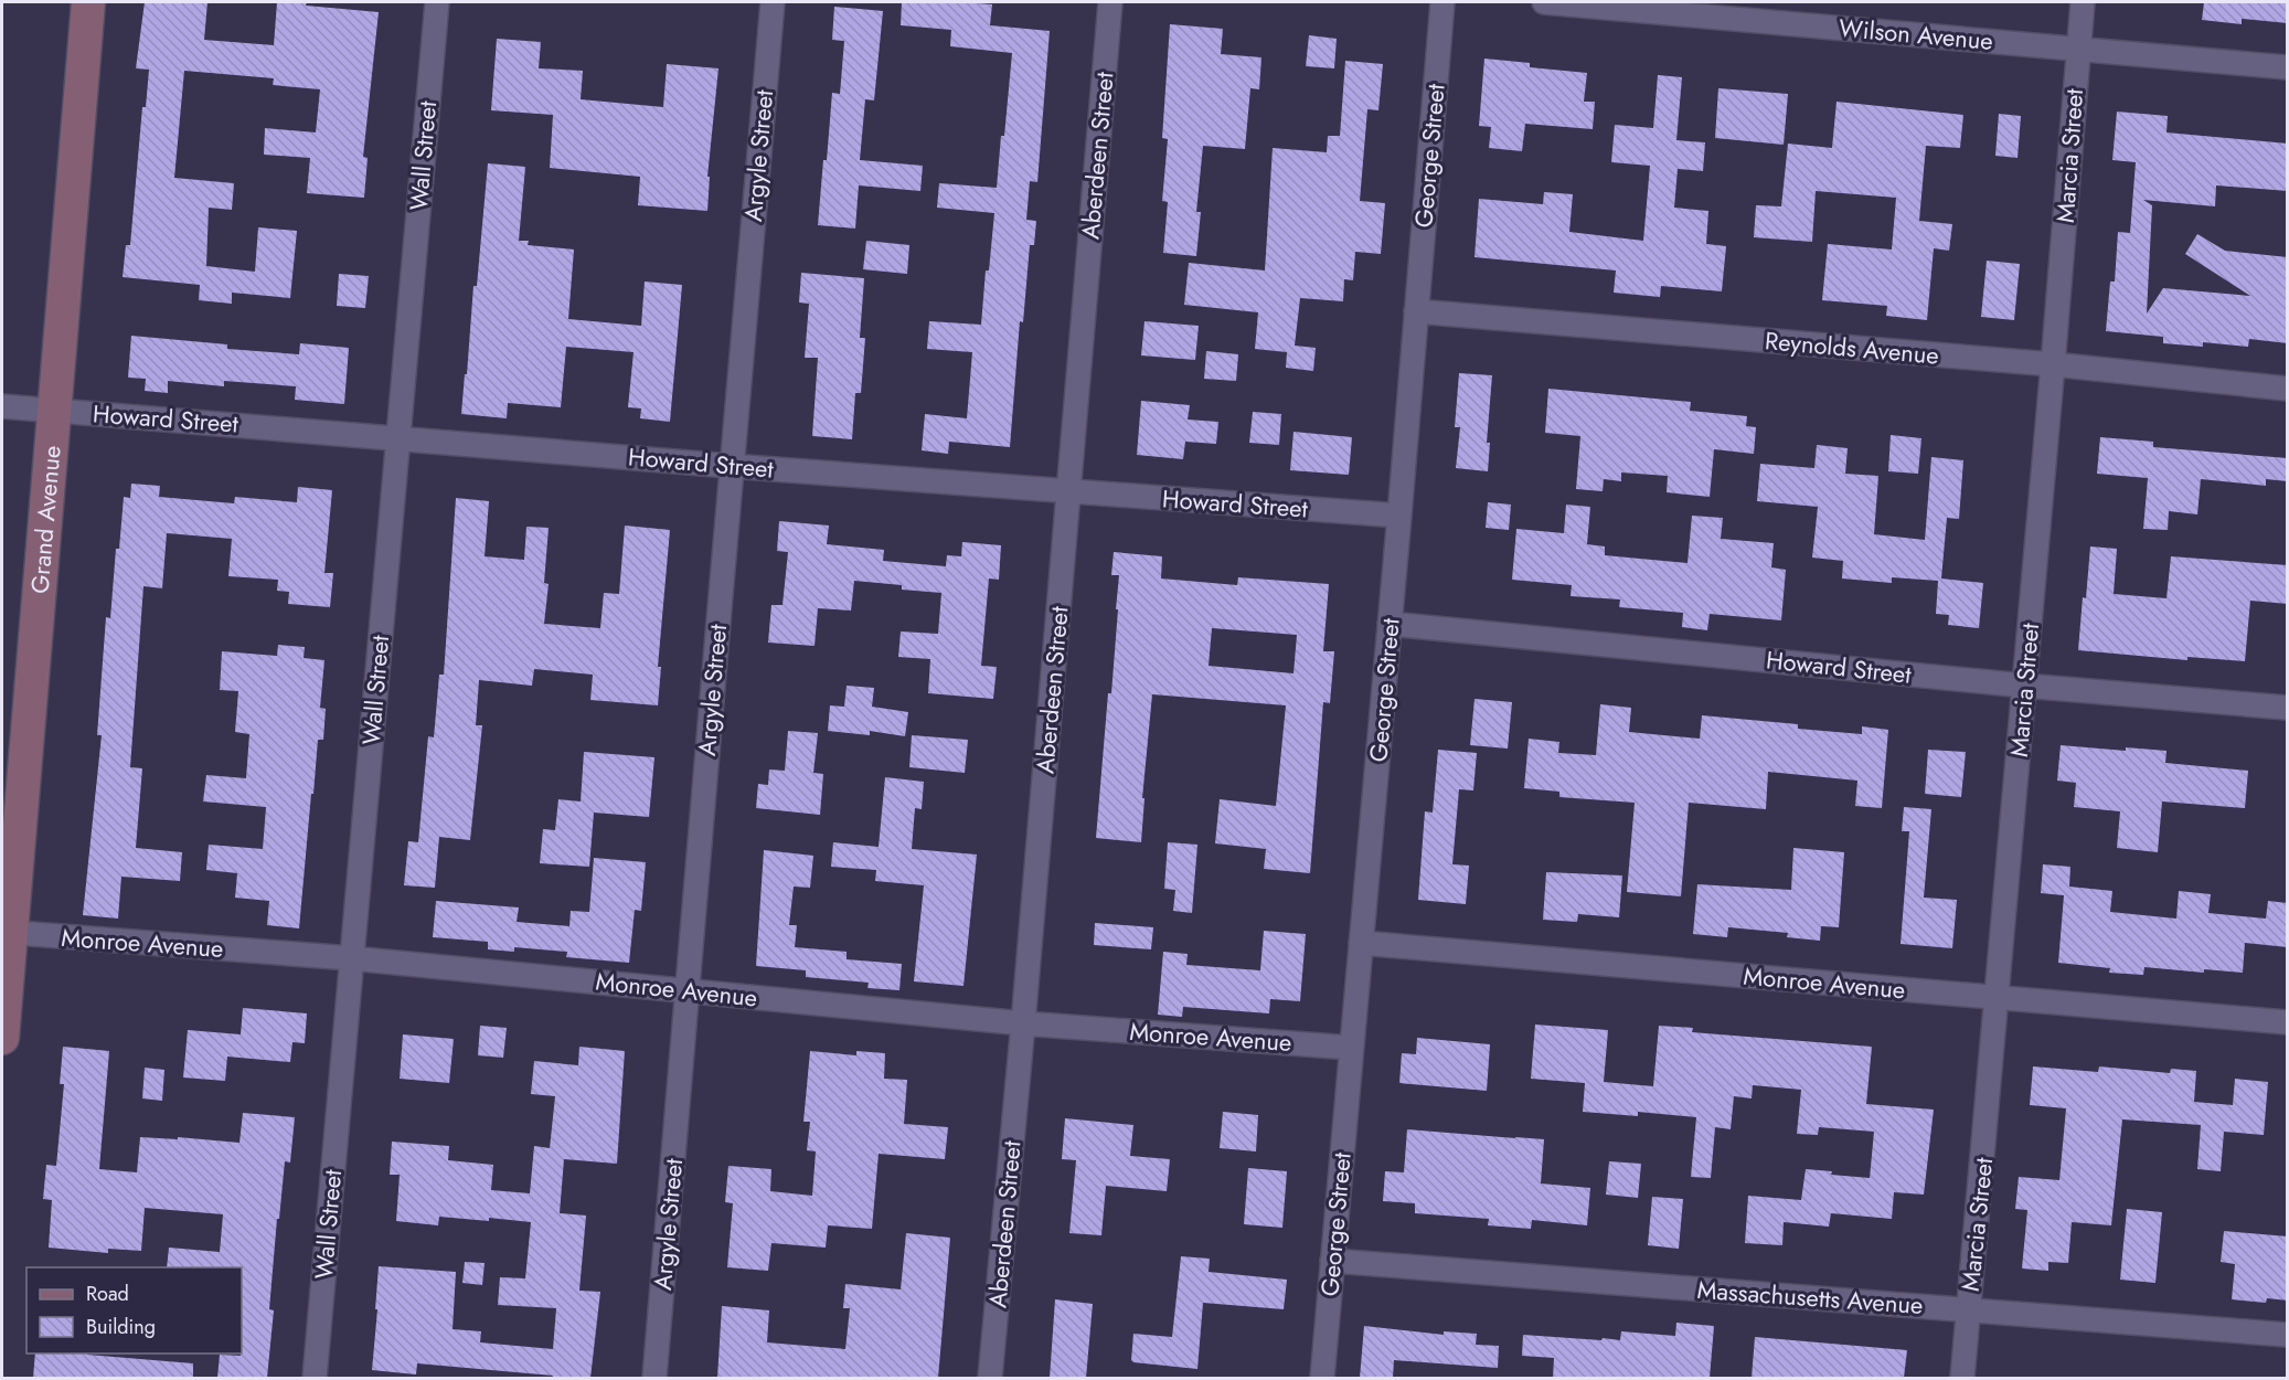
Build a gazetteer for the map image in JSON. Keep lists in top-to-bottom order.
{
  "streets": {
    "main road": ["Grand Avenue"],
    "street": [
      "Wilson Avenue",
      "Wall Street",
      "Argyle Street",
      "Aberdeen Street",
      "George Street",
      "Marcia Street",
      "Reynolds Avenue",
      "Howard Street",
      "Monroe Avenue",
      "Massachusetts Avenue"
    ]
  },
  "crossings": [
    ["Wilson Avenue", "Marcia Street"],
    ["Wall Street", "Howard Street"],
    ["Wall Street", "Monroe Avenue"],
    ["Argyle Street", "Howard Street"],
    ["Argyle Street", "Monroe Avenue"],
    ["Aberdeen Street", "Howard Street"],
    ["Aberdeen Street", "Monroe Avenue"],
    ["George Street", "Reynolds Avenue"],
    ["George Street", "Howard Street"],
    ["George Street", "Monroe Avenue"],
    ["George Street", "Massachusetts Avenue"],
    ["Marcia Street", "Reynolds Avenue"],
    ["Marcia Street", "Howard Street"],
    ["Marcia Street", "Monroe Avenue"],
    ["Marcia Street", "Massachusetts Avenue"],
    ["Howard Street", "Grand Avenue"],
    ["Grand Avenue", "Monroe Avenue"]
  ],
  "legend": ["Road", "Building"]
}
